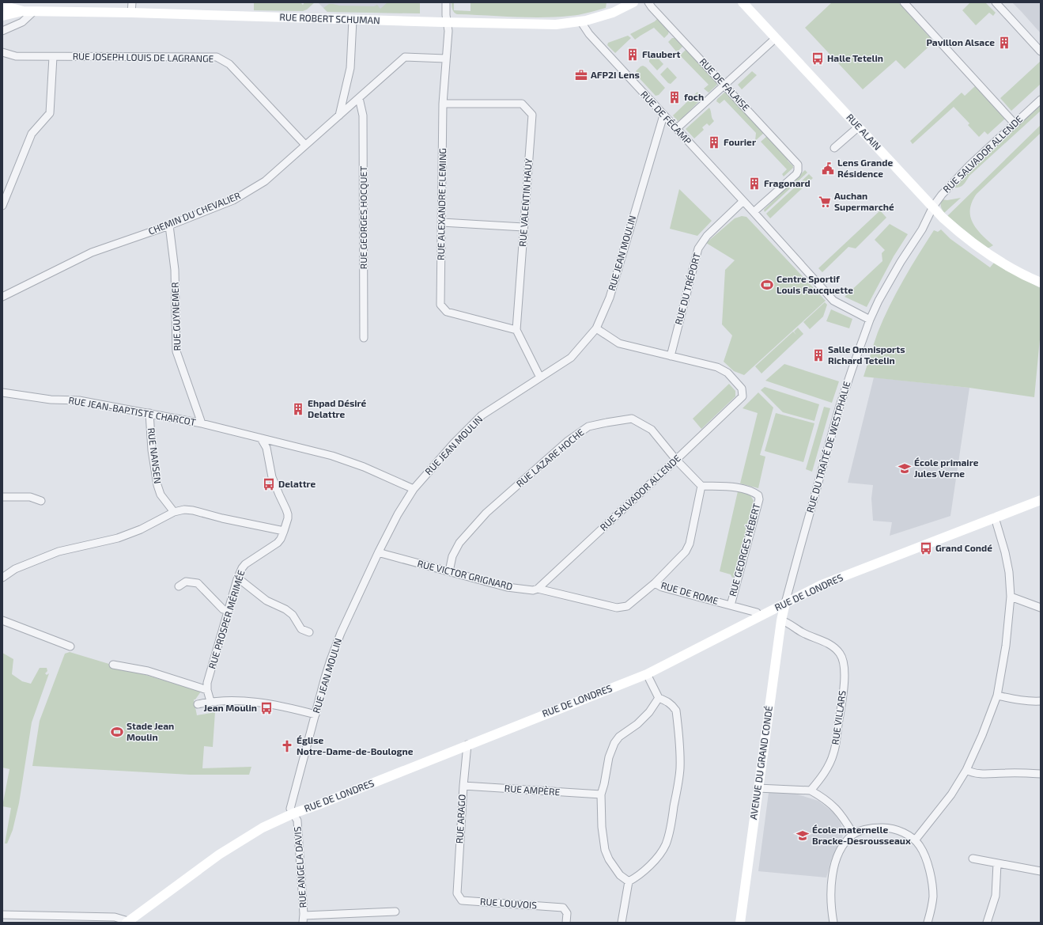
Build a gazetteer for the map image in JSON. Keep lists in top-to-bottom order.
{
  "streets": {
    "street": [
      "RUE ROBERT SCHUMAN",
      "RUE JOSEPH LOUIS DE LAGRANGE",
      "RUE DE FALAISE",
      "RUE DE FÉCAMP",
      "RUE ALAIN",
      "RUE SALVADOR ALLENDE",
      "RUE VALENTIN HAUY",
      "RUE ALEXANDRE FLEMING",
      "CHEMIN DU CHEVALIER",
      "RUE GEORGES HOCQUET",
      "RUE JEAN MOULIN",
      "RUE DU TRÉPORT",
      "RUE GUYNEMER",
      "RUE JEAN-BAPTISTE CHARCOT",
      "RUE DU TRAÎTÉ DE WESTPHALIE",
      "RUE NANSEN",
      "RUE LAZARE HOCHE",
      "RUE GEORGES HÉBERT",
      "RUE VICTOR GRIGNARD",
      "RUE DE LONDRES",
      "RUE DE ROME",
      "RUE PROSPER MÉRIMÉE",
      "RUE VILLARS",
      "AVENUE DU GRAND CONDÉ",
      "RUE AMPÈRE",
      "RUE ARAGO",
      "RUE ANGELA DAVIS",
      "RUE LOUVOIS"
    ]
  },
  "crossings": [
    ["RUE ROBERT SCHUMAN", "RUE DE FÉCAMP"],
    ["RUE ROBERT SCHUMAN", "RUE ALEXANDRE FLEMING"],
    ["RUE JOSEPH LOUIS DE LAGRANGE", "CHEMIN DU CHEVALIER"],
    ["RUE DE FALAISE", "RUE DE FÉCAMP"],
    ["RUE DE FÉCAMP", "RUE JEAN MOULIN"],
    ["RUE DE FÉCAMP", "RUE DU TRÉPORT"],
    ["RUE DE FÉCAMP", "RUE DU TRAÎTÉ DE WESTPHALIE"],
    ["RUE ALAIN", "RUE SALVADOR ALLENDE"],
    ["RUE SALVADOR ALLENDE", "RUE DU TRÉPORT"],
    ["RUE SALVADOR ALLENDE", "RUE DU TRAÎTÉ DE WESTPHALIE"],
    ["RUE SALVADOR ALLENDE", "RUE LAZARE HOCHE"],
    ["RUE SALVADOR ALLENDE", "RUE VICTOR GRIGNARD"],
    ["RUE VALENTIN HAUY", "RUE ALEXANDRE FLEMING"],
    ["RUE ALEXANDRE FLEMING", "CHEMIN DU CHEVALIER"],
    ["CHEMIN DU CHEVALIER", "RUE GEORGES HOCQUET"],
    ["CHEMIN DU CHEVALIER", "RUE GUYNEMER"],
    ["RUE JEAN MOULIN", "RUE JEAN-BAPTISTE CHARCOT"],
    ["RUE JEAN MOULIN", "RUE VICTOR GRIGNARD"],
    ["RUE JEAN MOULIN", "RUE DE LONDRES"],
    ["RUE JEAN MOULIN", "RUE ANGELA DAVIS"],
    ["RUE GUYNEMER", "RUE JEAN-BAPTISTE CHARCOT"],
    ["RUE JEAN-BAPTISTE CHARCOT", "RUE NANSEN"],
    ["RUE DU TRAÎTÉ DE WESTPHALIE", "RUE DE LONDRES"],
    ["RUE DU TRAÎTÉ DE WESTPHALIE", "AVENUE DU GRAND CONDÉ"],
    ["RUE LAZARE HOCHE", "RUE VICTOR GRIGNARD"],
    ["RUE GEORGES HÉBERT", "RUE DE ROME"],
    ["RUE VICTOR GRIGNARD", "RUE DE ROME"],
    ["RUE DE LONDRES", "RUE DE ROME"],
    ["RUE DE LONDRES", "AVENUE DU GRAND CONDÉ"],
    ["RUE DE LONDRES", "RUE ARAGO"],
    ["RUE DE LONDRES", "RUE ANGELA DAVIS"],
    ["RUE VILLARS", "AVENUE DU GRAND CONDÉ"],
    ["RUE AMPÈRE", "RUE ARAGO"],
    ["RUE ARAGO", "RUE LOUVOIS"]
  ],
  "places": {
    "building": [
      "Pavillon Alsace",
      "Flaubert",
      "foch",
      "Fourier",
      "Fragonard",
      "Salle Omnisports Richard Tetelin",
      "Ehpad Désiré Delattre"
    ],
    "bus stop": [
      "Halle Tetelin",
      "Delattre",
      "Grand Condé",
      "Jean Moulin"
    ],
    "office": ["AFP2I Lens"],
    "public building": ["Lens Grande Résidence"],
    "supermarket": ["Auchan Supermarché"],
    "sports": ["Centre Sportif Louis Faucquette", "Stade Jean Moulin"],
    "school or university": ["École primaire Jules Verne", "École maternelle Bracke-Desrousseaux"],
    "church": ["Église Notre-Dame-de-Boulogne"]
  }
}
